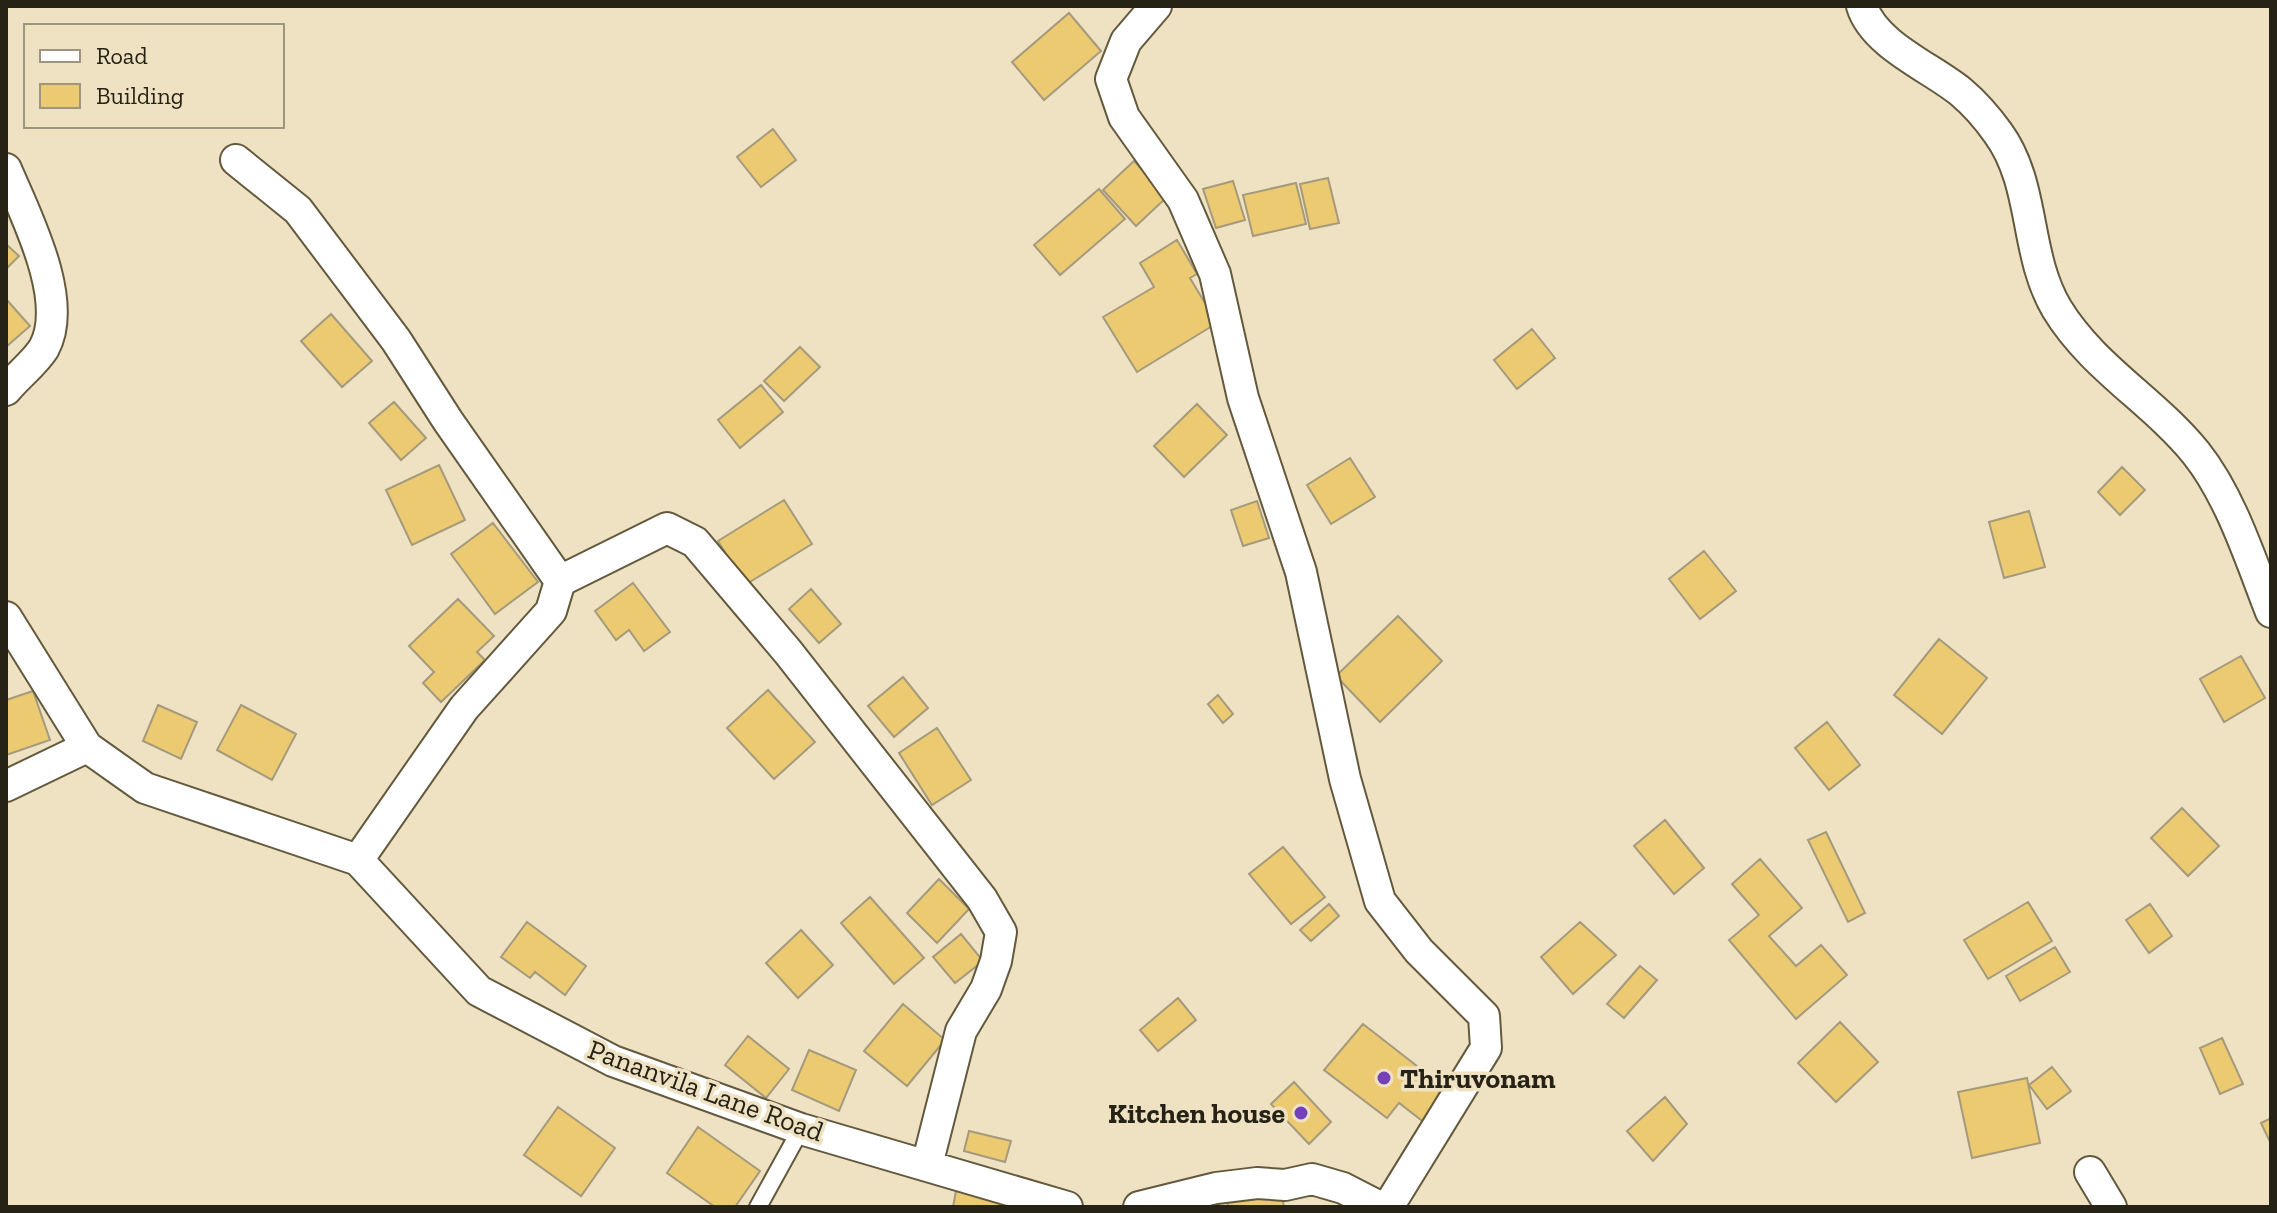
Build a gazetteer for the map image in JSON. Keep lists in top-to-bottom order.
{
  "streets": {
    "street": ["Pananvila Lane Road"]
  },
  "places": ["Thiruvonam", "Kitchen house"],
  "legend": ["Road", "Building"]
}
